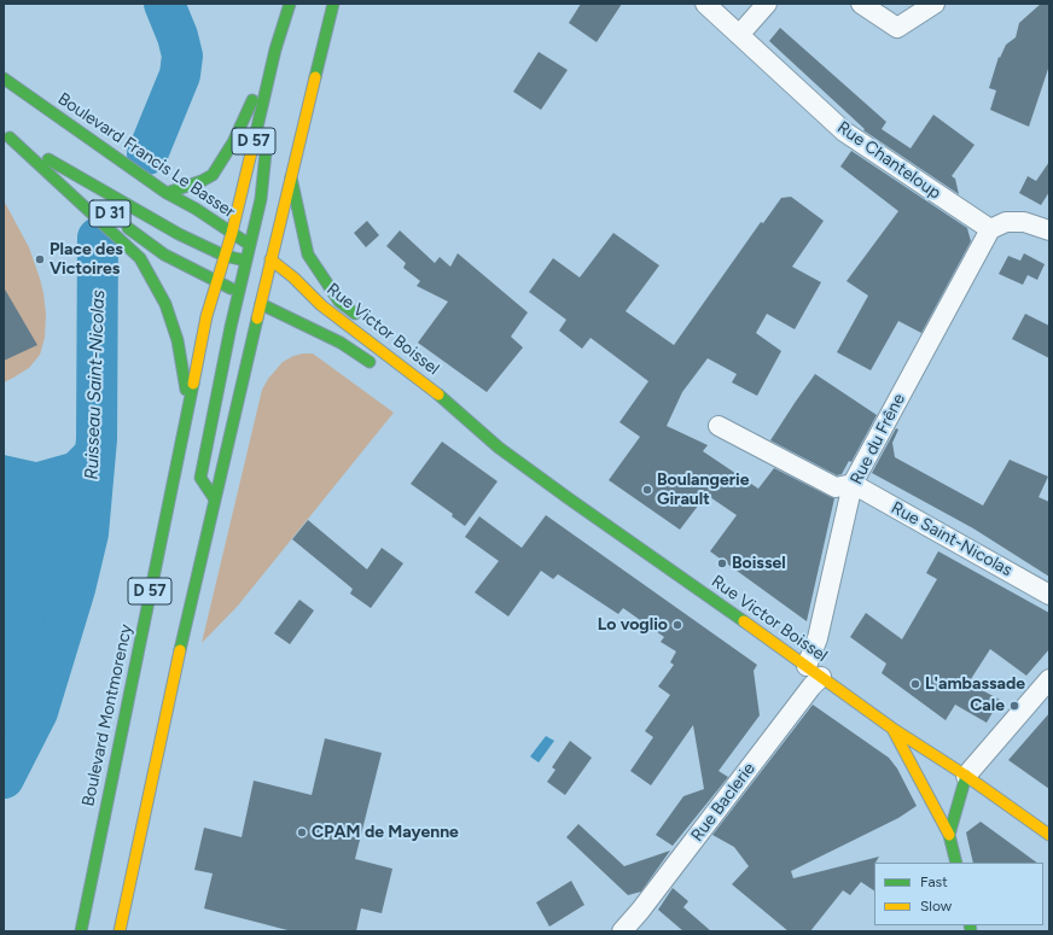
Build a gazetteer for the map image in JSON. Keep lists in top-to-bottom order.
{
  "streets": {
    "main road": [
      "D 57",
      "Boulevard Francis Le Basser",
      "D 31",
      "Rue Victor Boissel",
      "Boulevard Montmorency"
    ],
    "street": [
      "Rue Chanteloup",
      "Rue du Frêne",
      "Rue Saint-Nicolas",
      "Rue Baclerie"
    ]
  },
  "crossings": [
    ["D 57", "Boulevard Francis Le Basser"],
    ["D 57", "D 31"],
    ["D 57", "Rue Victor Boissel"],
    ["D 57", "Boulevard Montmorency"],
    ["Boulevard Francis Le Basser", "Rue Victor Boissel"],
    ["Rue Chanteloup", "Rue du Frêne"],
    ["D 31", "Boulevard Montmorency"],
    ["Rue Victor Boissel", "Rue du Frêne"],
    ["Rue Victor Boissel", "Rue Baclerie"],
    ["Rue du Frêne", "Rue Saint-Nicolas"],
    ["Rue du Frêne", "Rue Baclerie"]
  ],
  "water": ["Ruisseau Saint-Nicolas"],
  "places": [
    "Place des Victoires",
    "Boulangerie Girault",
    "Boissel",
    "Lo voglio",
    "L'ambassade",
    "Cale",
    "CPAM de Mayenne"
  ],
  "legend": ["Fast", "Slow"]
}
